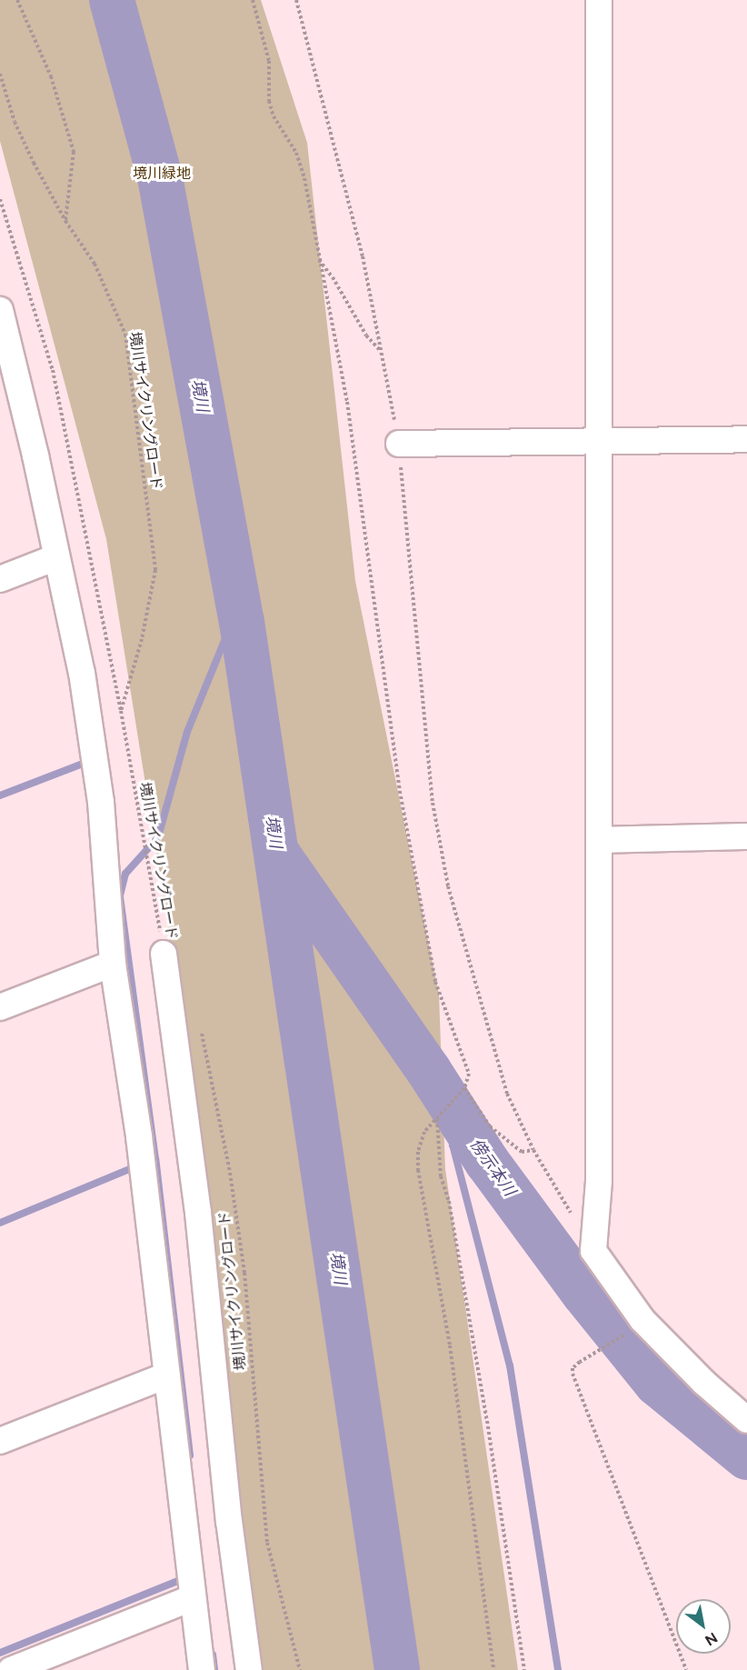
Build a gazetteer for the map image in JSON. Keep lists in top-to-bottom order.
{
  "streets": {
    "path": ["境川サイクリングロード"]
  },
  "water": ["境川", "傍示本川"],
  "parks": ["境川緑地"],
  "north": "bottom right"
}
